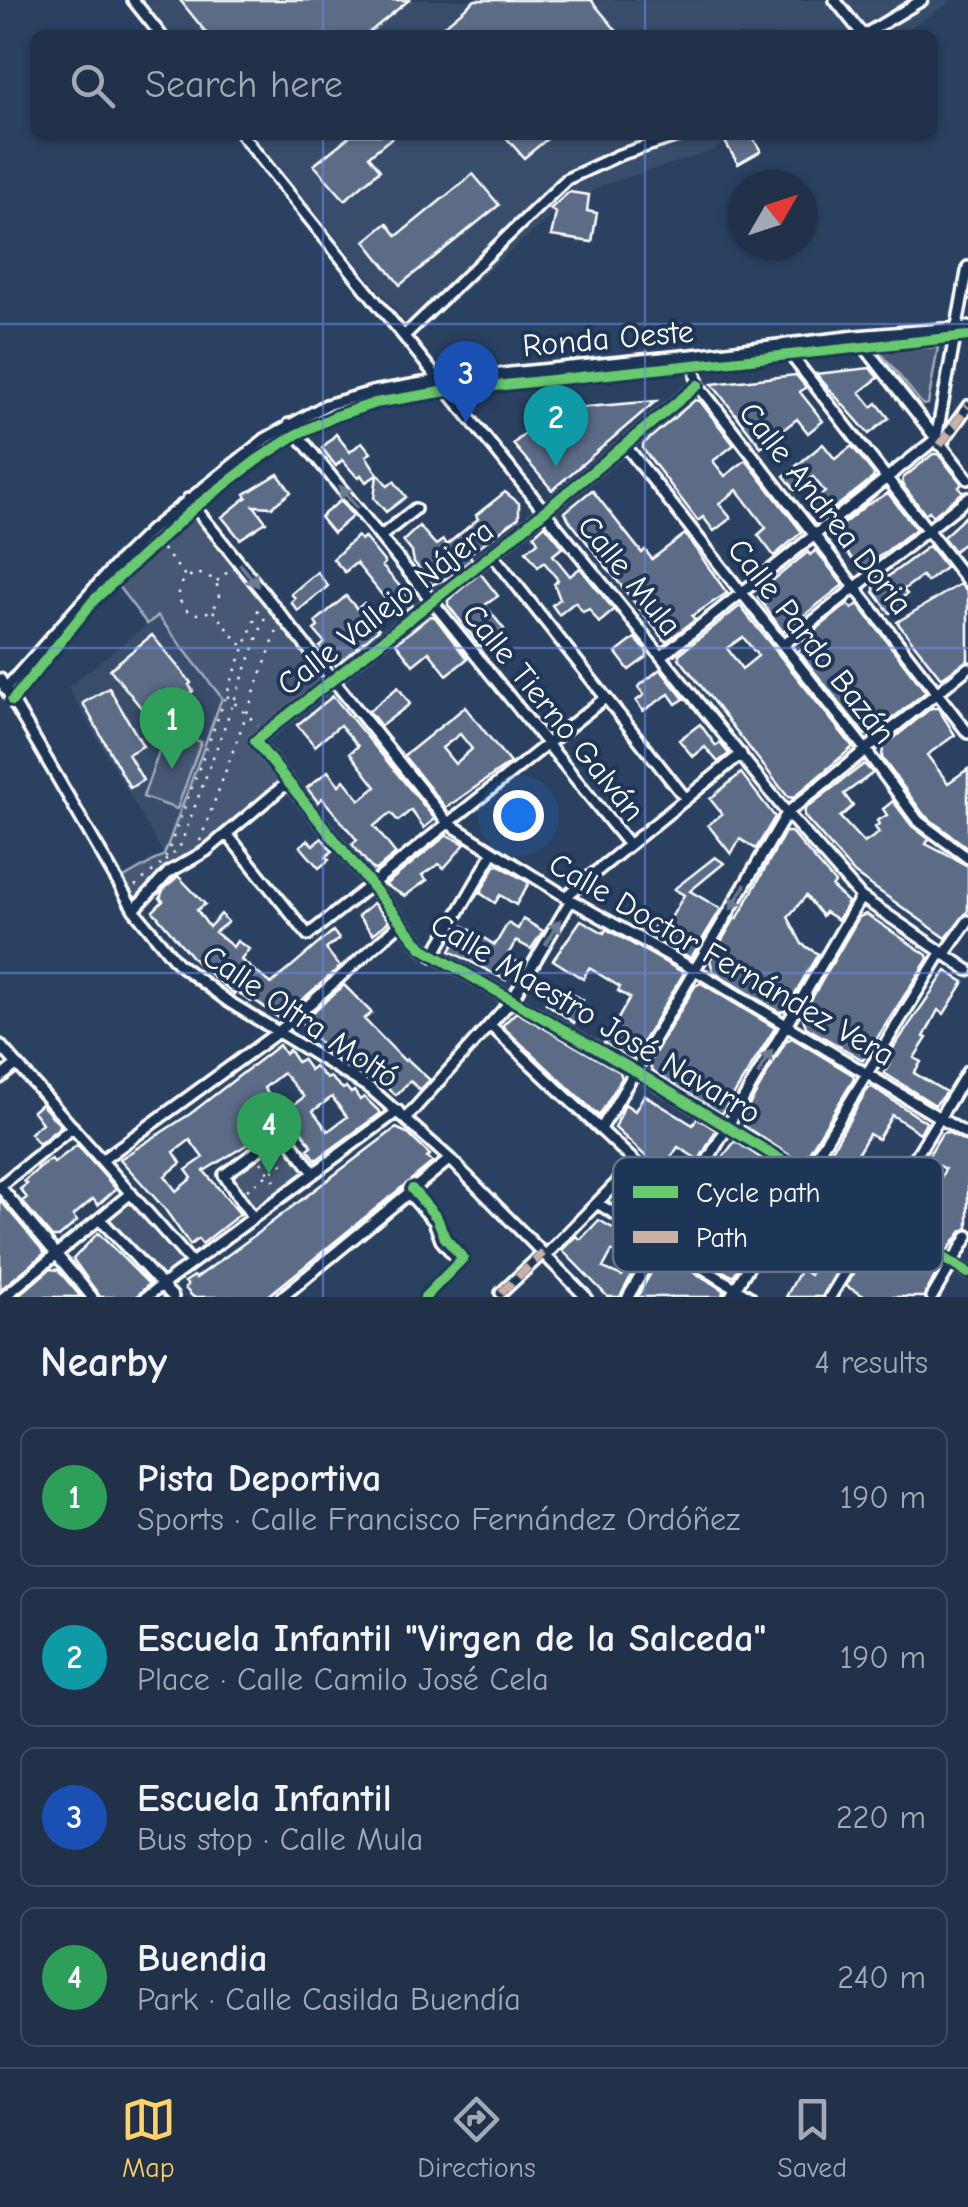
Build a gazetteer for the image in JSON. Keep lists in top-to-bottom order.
{
  "streets": {
    "street": [
      "Ronda Oeste",
      "Calle Andrea Doria",
      "Calle Mula",
      "Calle Vallejo Nájera",
      "Calle Pardo Bazán",
      "Calle Tierno Galván",
      "Calle Doctor Fernández Vera",
      "Calle Oltra Moltó",
      "Calle Maestro José Navarro"
    ]
  },
  "crossings": [
    ["Ronda Oeste", "Calle Andrea Doria"],
    ["Ronda Oeste", "Calle Mula"],
    ["Ronda Oeste", "Calle Tierno Galván"],
    ["Ronda Oeste", "Calle Doctor Fernández Vera"],
    ["Ronda Oeste", "Calle Oltra Moltó"],
    ["Calle Andrea Doria", "Calle Vallejo Nájera"],
    ["Calle Mula", "Calle Vallejo Nájera"],
    ["Calle Vallejo Nájera", "Calle Pardo Bazán"],
    ["Calle Vallejo Nájera", "Calle Tierno Galván"],
    ["Calle Vallejo Nájera", "Calle Doctor Fernández Vera"],
    ["Calle Vallejo Nájera", "Calle Maestro José Navarro"]
  ],
  "legend": ["Cycle path", "Path"],
  "north": "top right",
  "page": {
    "search": "Search here",
    "pins": [
      "3",
      "2",
      "1",
      "4"
    ],
    "heading": ["Nearby", "4 results"],
    "list": [
      {
        "mark": "1",
        "name": "Pista Deportiva",
        "note": "Sports · Calle Francisco Fernández Ordóñez",
        "value": "190 m"
      },
      {
        "mark": "2",
        "name": "Escuela Infantil \"Virgen de la Salceda\"",
        "note": "Place · Calle Camilo José Cela",
        "value": "190 m"
      },
      {
        "mark": "3",
        "name": "Escuela Infantil",
        "note": "Bus stop · Calle Mula",
        "value": "220 m"
      },
      {
        "mark": "4",
        "name": "Buendia",
        "note": "Park · Calle Casilda Buendía",
        "value": "240 m"
      }
    ],
    "nav": ["Map", "Directions", "Saved"]
  }
}
